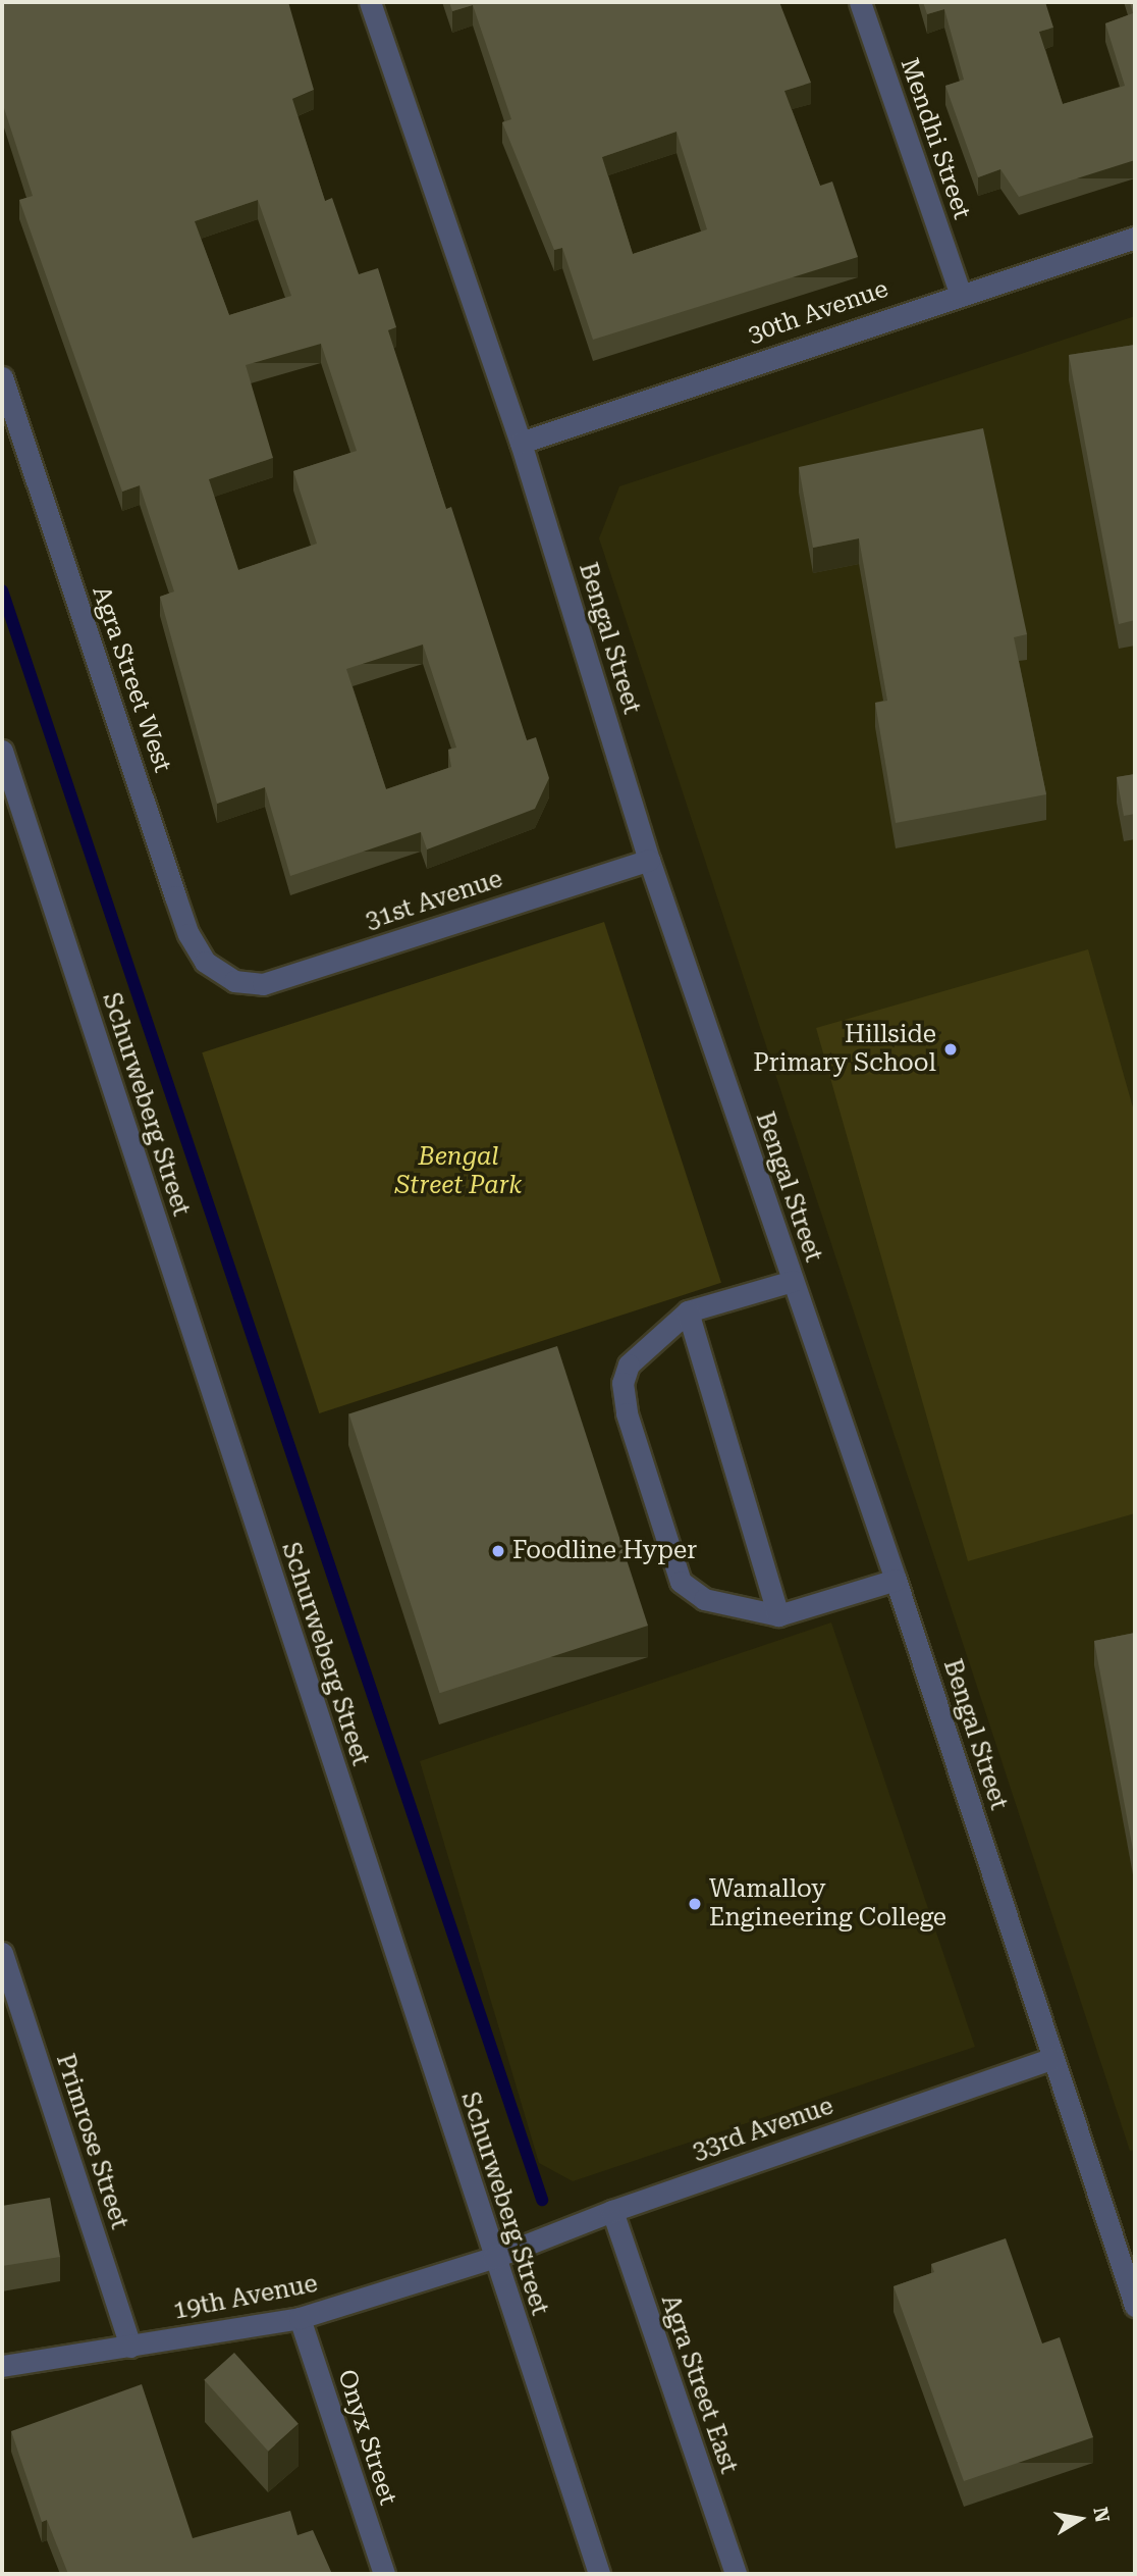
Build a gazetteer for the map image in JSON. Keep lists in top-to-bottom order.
{
  "streets": {
    "street": [
      "Mendhi Street",
      "30th Avenue",
      "Bengal Street",
      "Agra Street West",
      "31st Avenue",
      "Schurweberg Street",
      "33rd Avenue",
      "Primrose Street",
      "19th Avenue",
      "Agra Street East",
      "Onyx Street"
    ]
  },
  "crossings": [
    ["Mendhi Street", "30th Avenue"],
    ["30th Avenue", "Bengal Street"],
    ["Bengal Street", "31st Avenue"],
    ["Bengal Street", "33rd Avenue"],
    ["Agra Street West", "31st Avenue"],
    ["Schurweberg Street", "33rd Avenue"],
    ["Schurweberg Street", "19th Avenue"],
    ["33rd Avenue", "19th Avenue"],
    ["33rd Avenue", "Agra Street East"],
    ["Primrose Street", "19th Avenue"],
    ["19th Avenue", "Onyx Street"]
  ],
  "parks": ["Bengal Street Park"],
  "places": ["Hillside Primary School", "Foodline Hyper", "Wamalloy Engineering College"],
  "north": "right"
}
